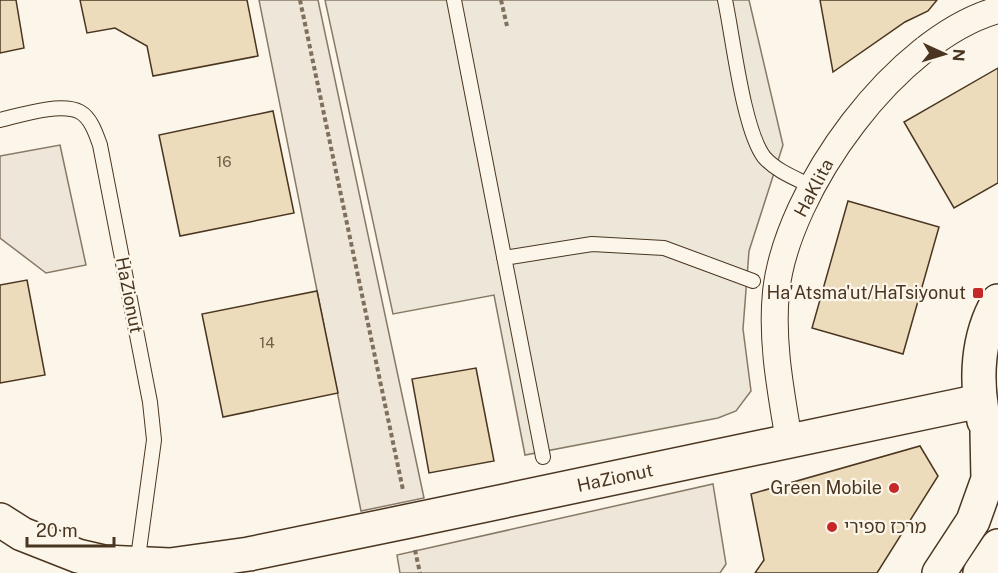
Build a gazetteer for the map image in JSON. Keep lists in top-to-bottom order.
{
  "streets": {
    "street": ["HaKlita", "HaZionut"]
  },
  "crossings": [
    ["HaKlita", "HaZionut"]
  ],
  "places": {
    "transit": ["Ha'Atsma'ut/HaTsiyonut"],
    "other": ["Green Mobile", "מרכז ספירי"]
  },
  "house_numbers": ["16", "14"],
  "scale_bar": "20 m",
  "north": "right"
}
